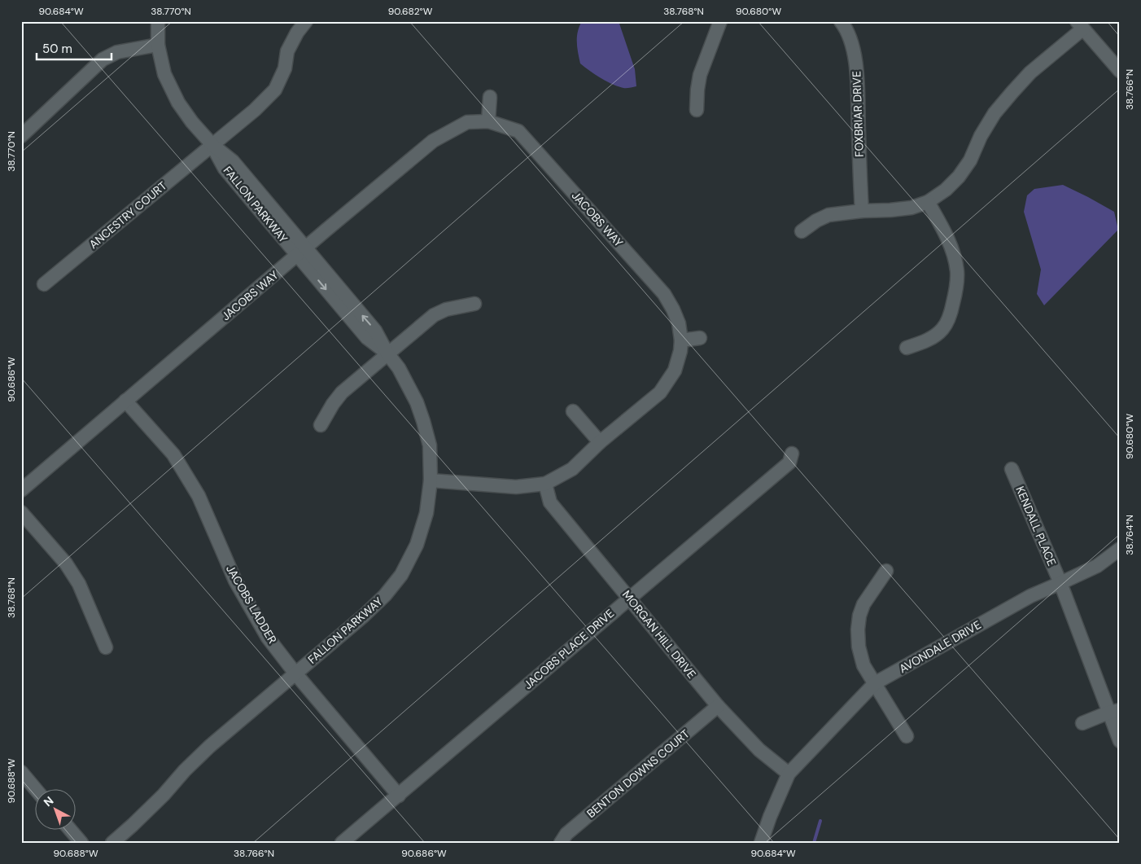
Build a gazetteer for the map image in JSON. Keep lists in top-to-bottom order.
{
  "streets": {
    "street": [
      "FOXBRIAR DRIVE",
      "FALLON PARKWAY",
      "ANCESTRY COURT",
      "JACOBS WAY",
      "KENDALL PLACE",
      "JACOBS LADDER",
      "MORGAN HILL DRIVE",
      "AVONDALE DRIVE",
      "JACOBS PLACE DRIVE",
      "BENTON DOWNS COURT"
    ]
  },
  "crossings": [
    ["FALLON PARKWAY", "ANCESTRY COURT"],
    ["FALLON PARKWAY", "JACOBS WAY"],
    ["FALLON PARKWAY", "JACOBS LADDER"],
    ["JACOBS WAY", "JACOBS LADDER"],
    ["JACOBS WAY", "MORGAN HILL DRIVE"],
    ["KENDALL PLACE", "AVONDALE DRIVE"],
    ["JACOBS LADDER", "JACOBS PLACE DRIVE"],
    ["MORGAN HILL DRIVE", "AVONDALE DRIVE"],
    ["MORGAN HILL DRIVE", "JACOBS PLACE DRIVE"],
    ["MORGAN HILL DRIVE", "BENTON DOWNS COURT"]
  ],
  "scale_bar": "50 m",
  "north": "top left",
  "coordinates": [
    "90.684°W",
    "38.770°N",
    "90.682°W",
    "38.768°N",
    "90.680°W",
    "38.766°N",
    "90.686°W",
    "38.764°N",
    "90.688°W"
  ]
}
